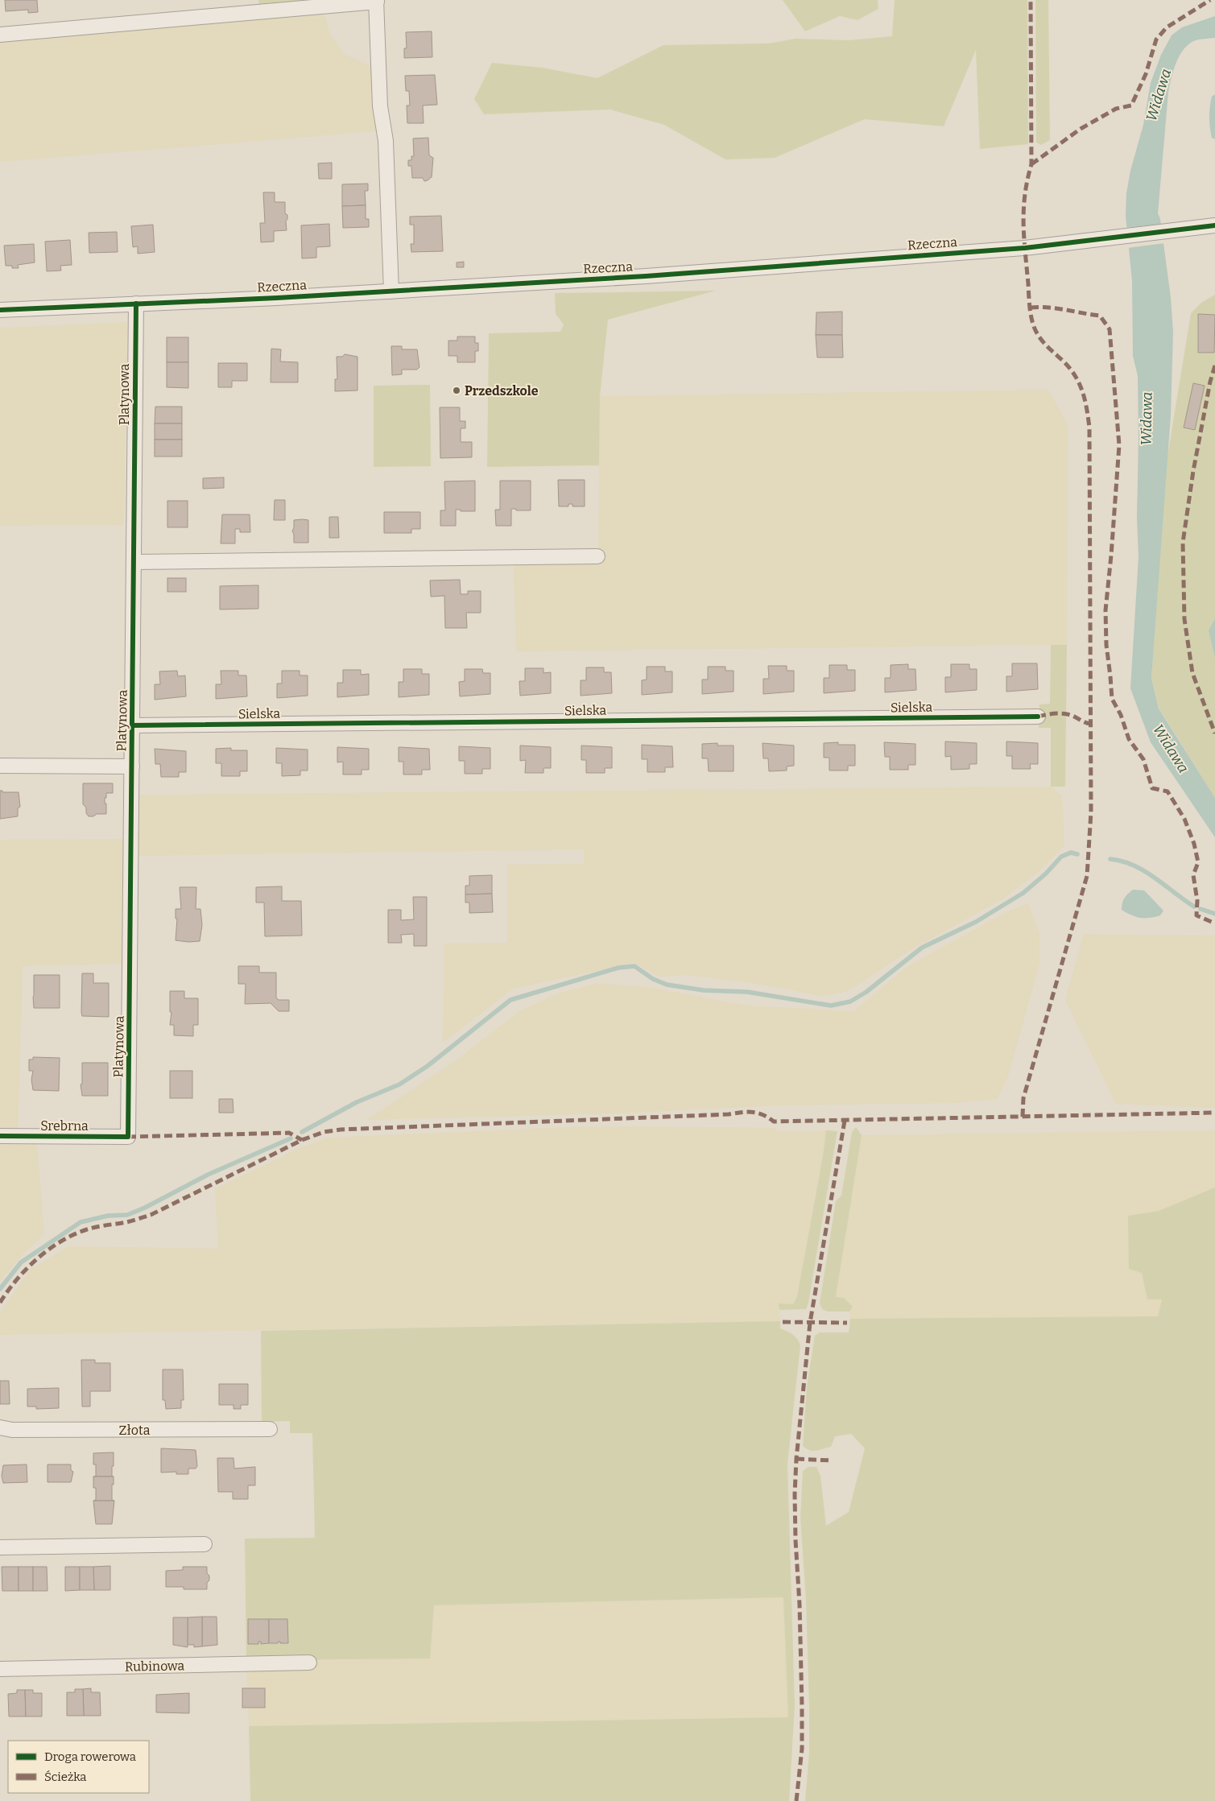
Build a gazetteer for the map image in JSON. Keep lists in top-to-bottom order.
{
  "streets": {
    "street": [
      "Rzeczna",
      "Platynowa",
      "Sielska",
      "Srebrna",
      "Złota",
      "Rubinowa"
    ]
  },
  "crossings": [
    ["Rzeczna", "Platynowa"],
    ["Platynowa", "Sielska"],
    ["Platynowa", "Srebrna"]
  ],
  "water": ["Widawa"],
  "places": ["Przedszkole"],
  "legend": ["Droga rowerowa", "Ścieżka"]
}
